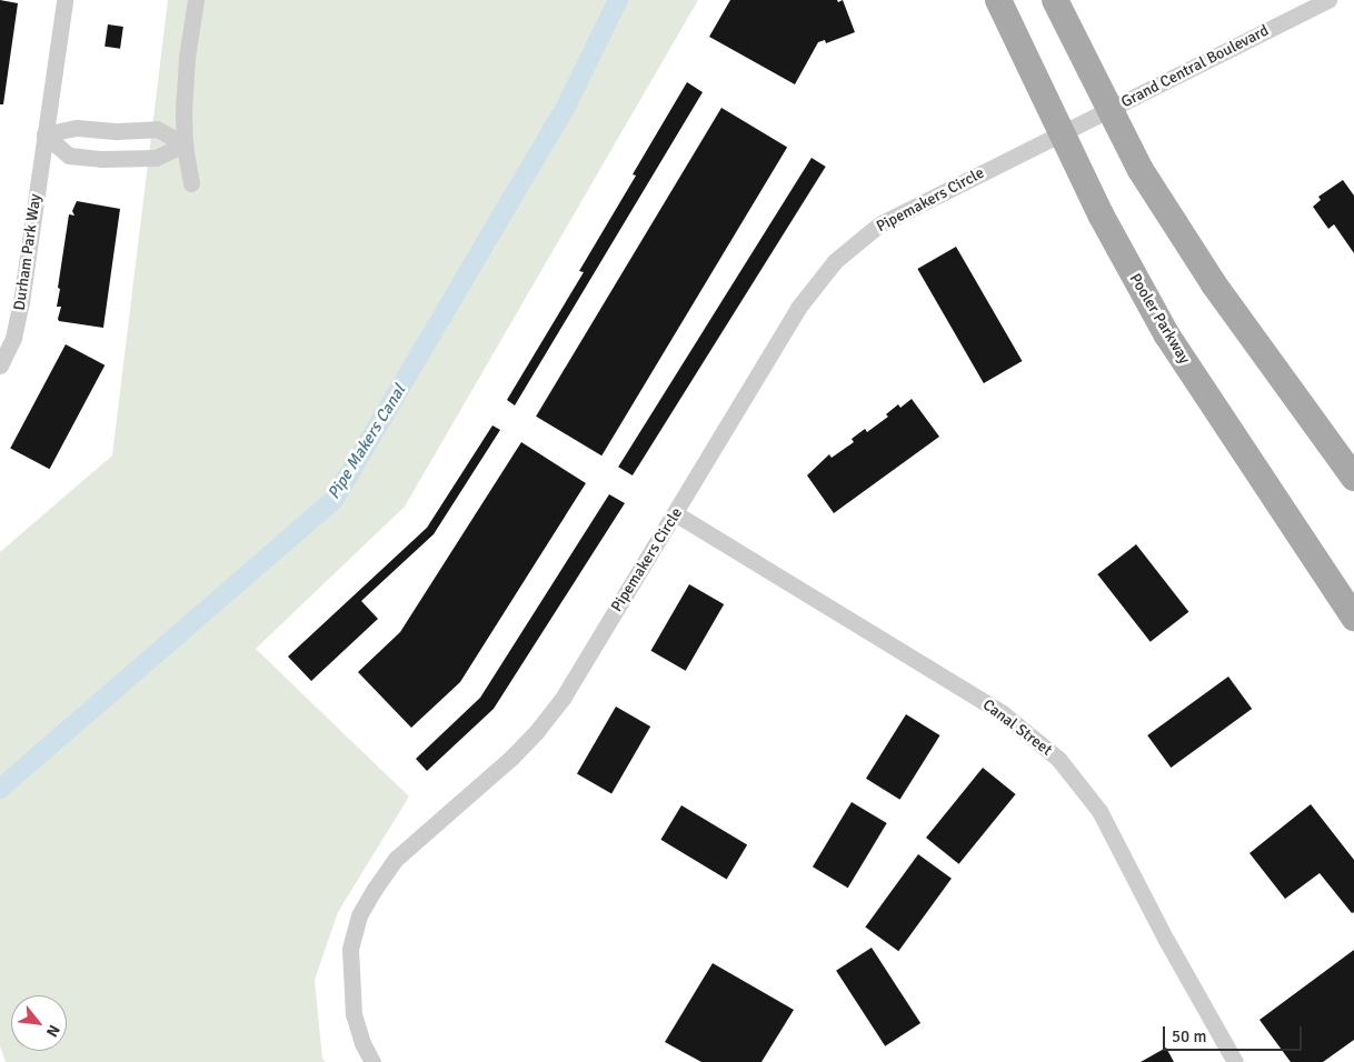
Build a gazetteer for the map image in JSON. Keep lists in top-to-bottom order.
{
  "streets": {
    "main road": ["Pooler Parkway"],
    "street": [
      "Grand Central Boulevard",
      "Pipemakers Circle",
      "Durham Park Way",
      "Canal Street"
    ]
  },
  "crossings": [
    ["Grand Central Boulevard", "Pipemakers Circle"],
    ["Grand Central Boulevard", "Pooler Parkway"],
    ["Pipemakers Circle", "Pooler Parkway"],
    ["Pipemakers Circle", "Canal Street"]
  ],
  "water": ["Pipe Makers Canal"],
  "scale_bar": "50 m",
  "north": "bottom right"
}
